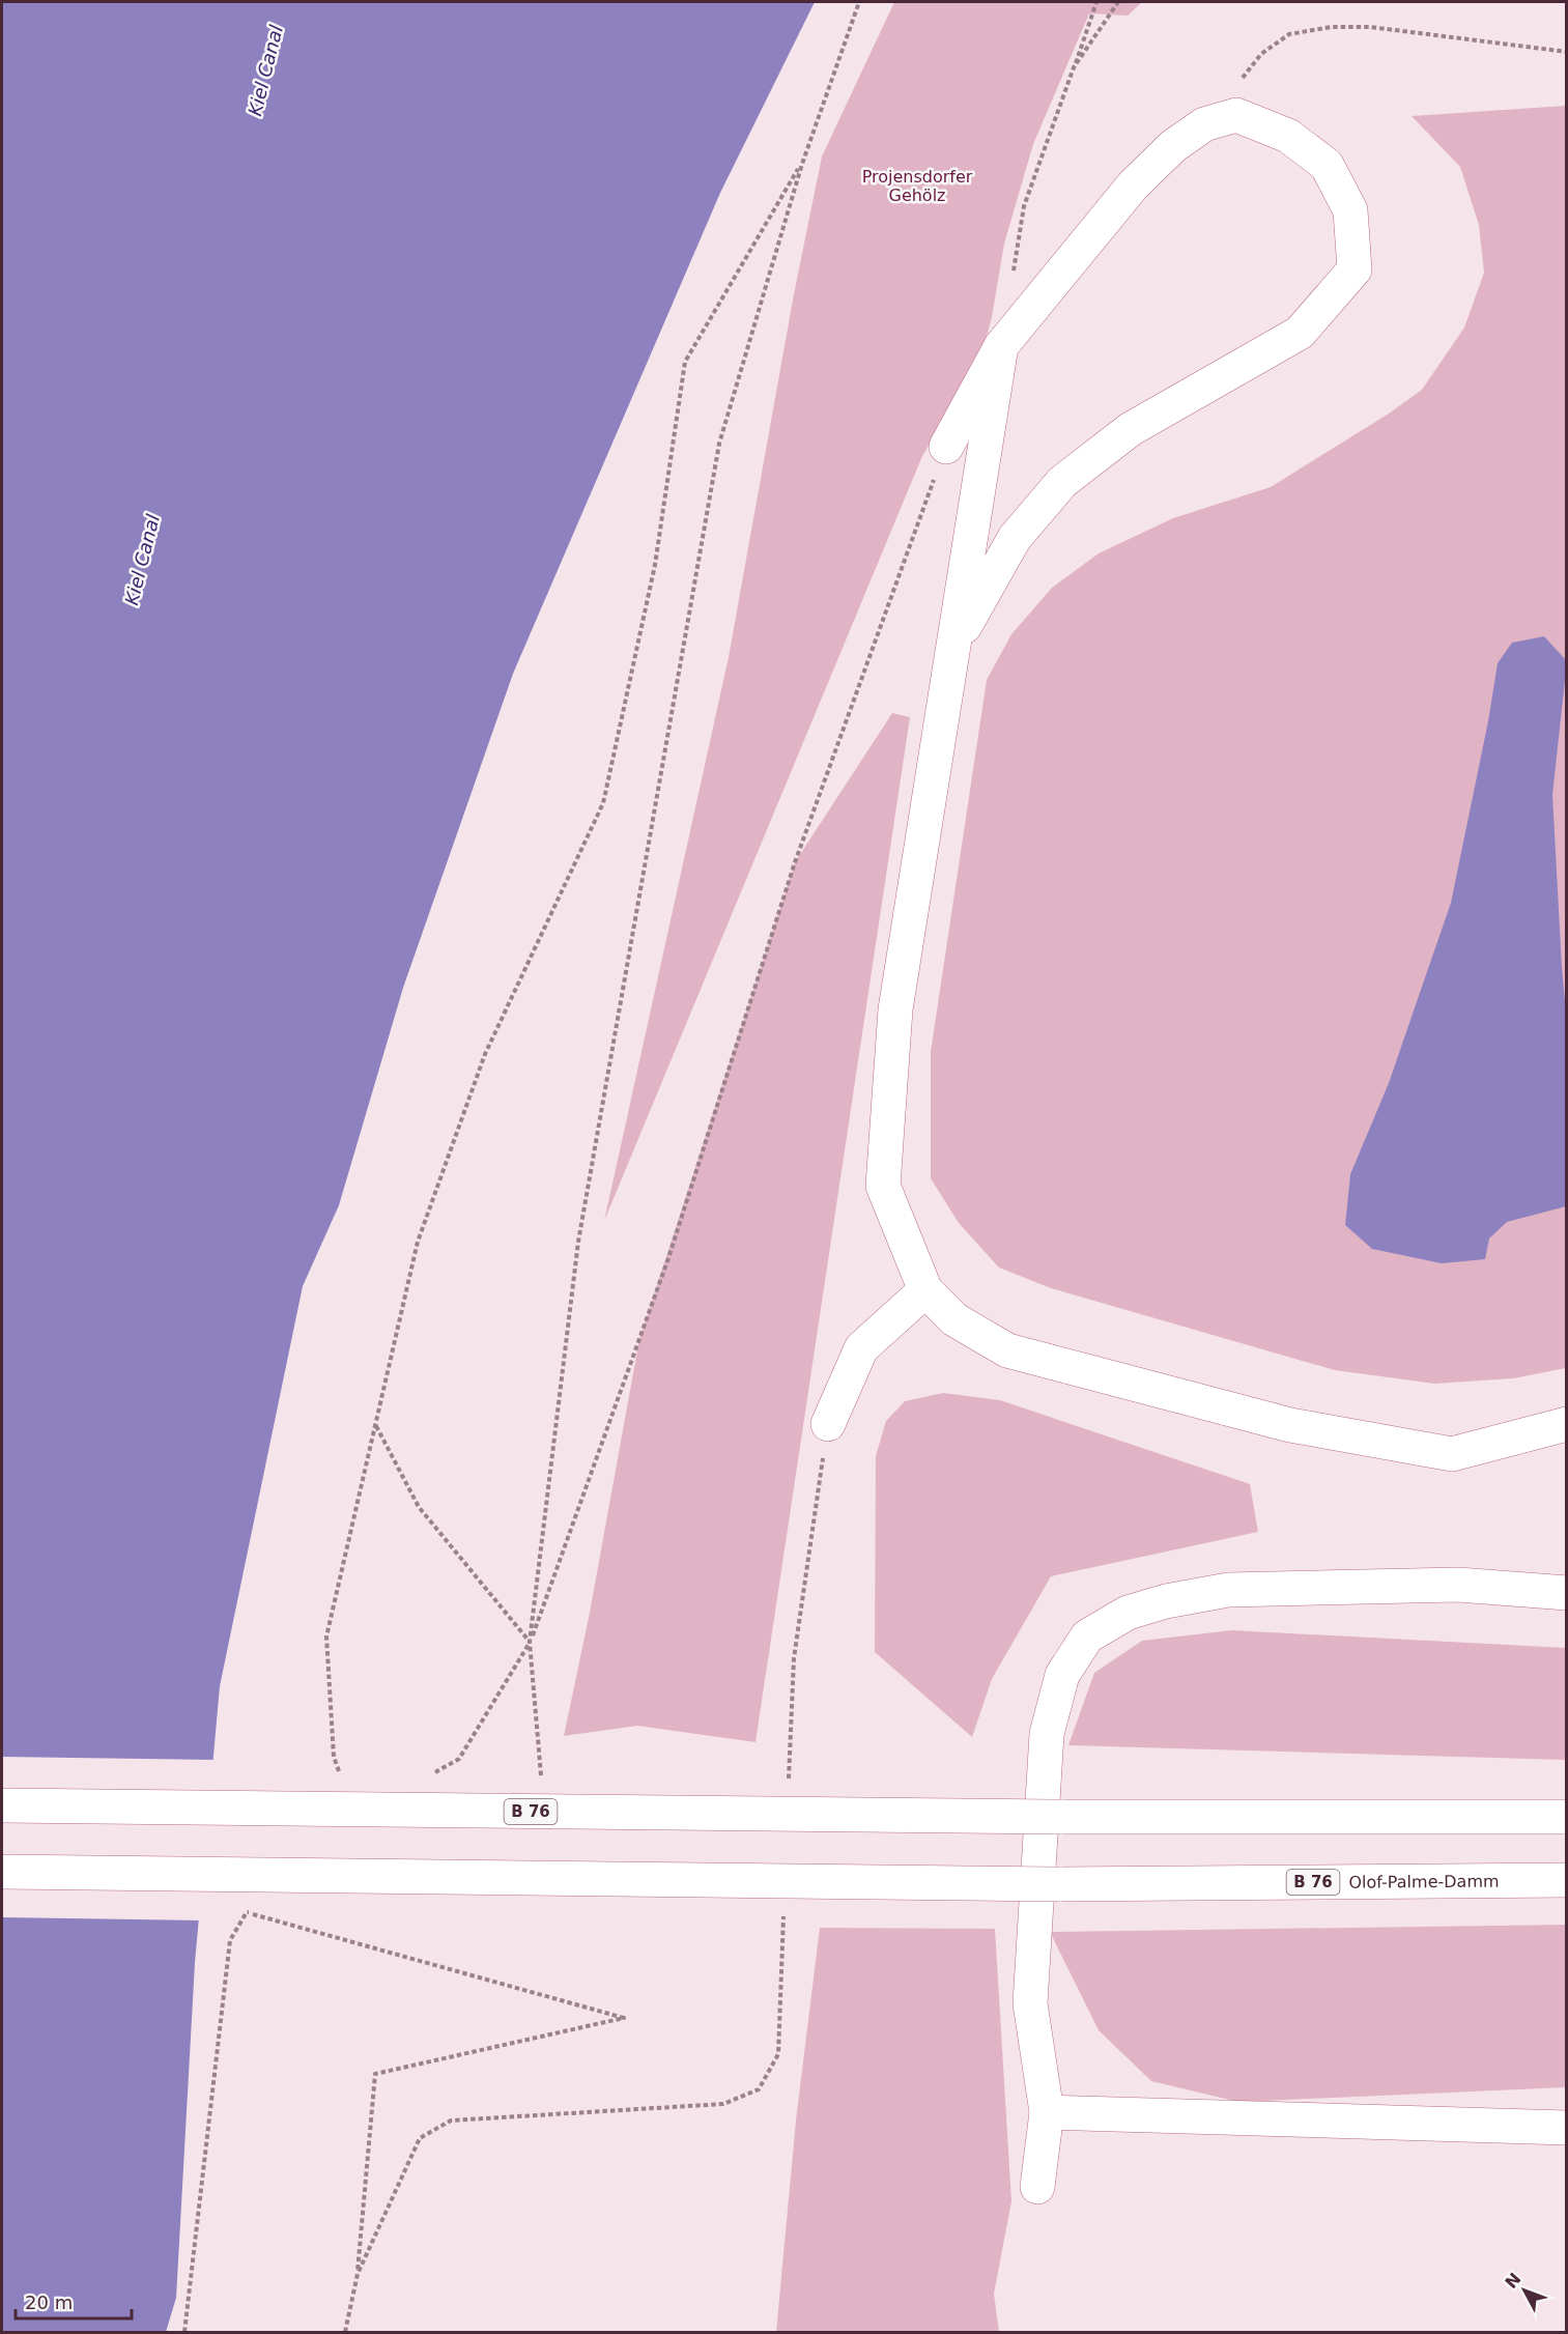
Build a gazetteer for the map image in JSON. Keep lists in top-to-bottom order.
{
  "streets": {
    "main road": ["B 76", "Olof-Palme-Damm"]
  },
  "water": ["Kiel Canal"],
  "parks": ["Projensdorfer Gehölz"],
  "scale_bar": "20 m",
  "north": "top left"
}
